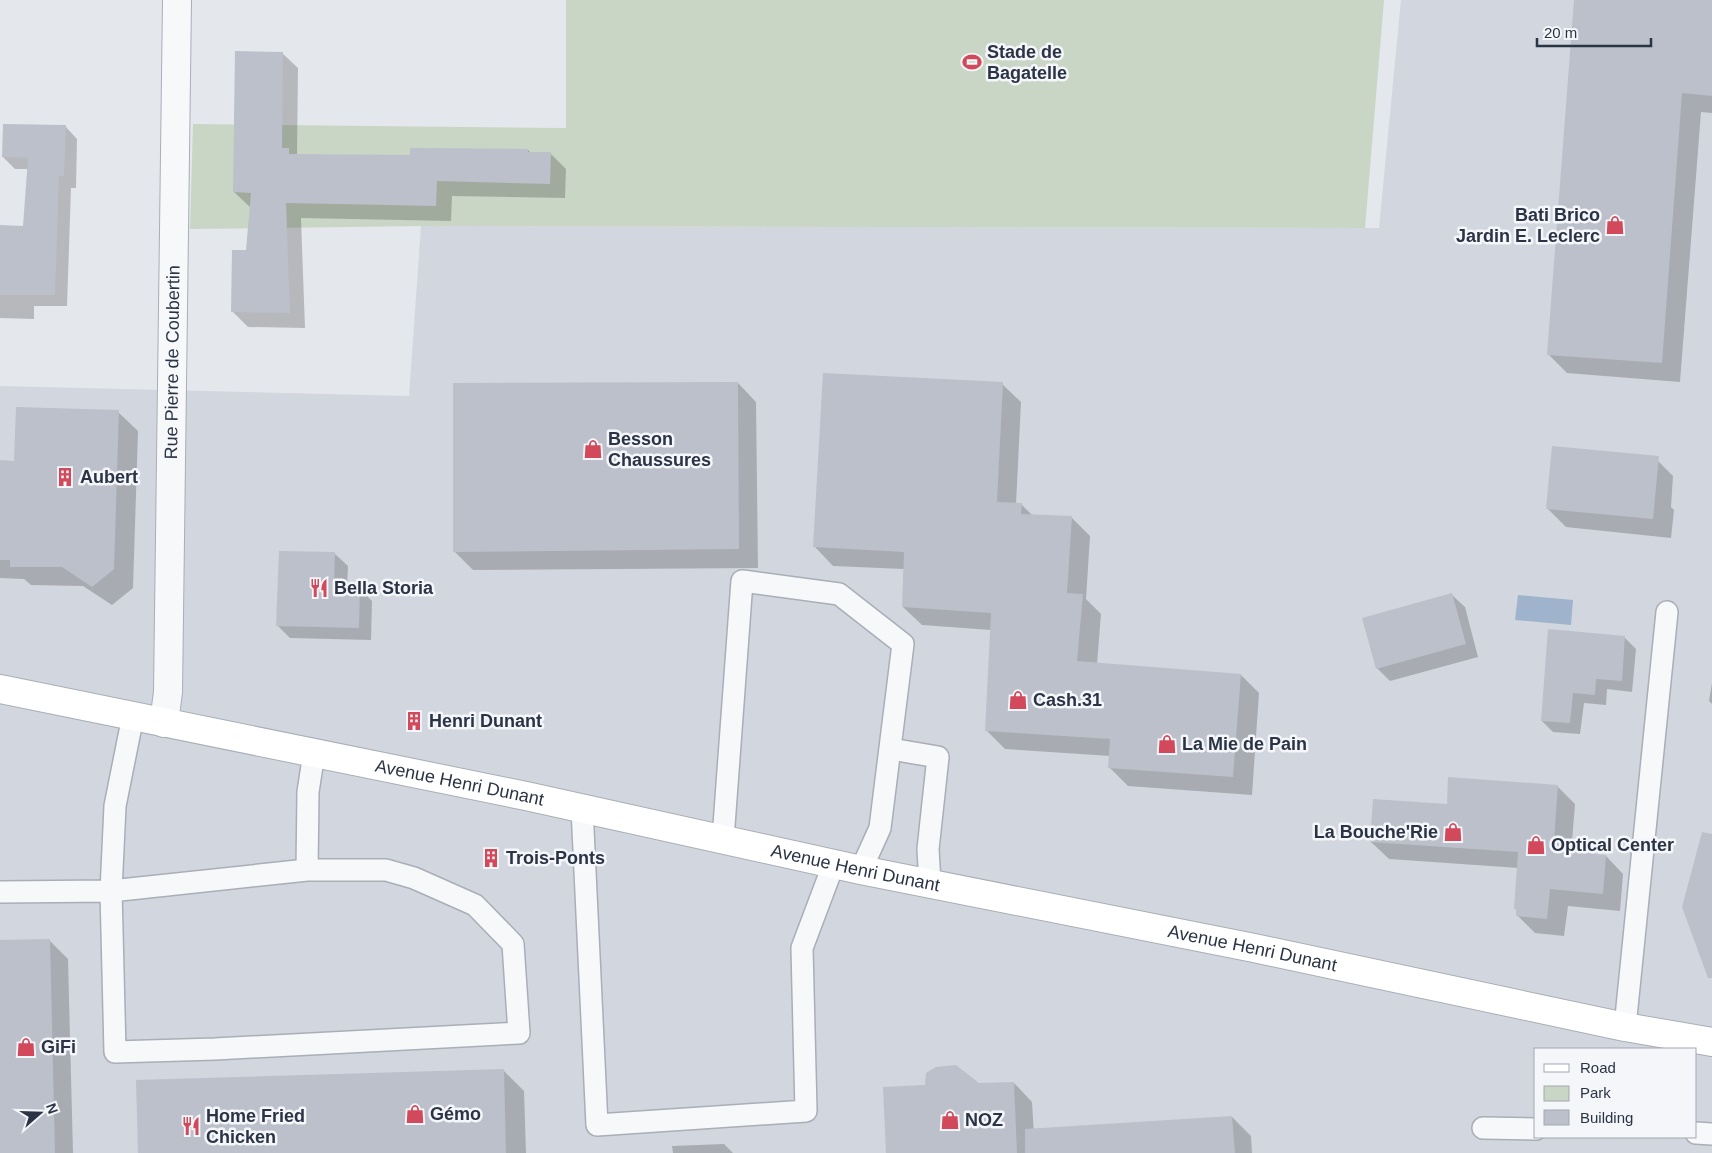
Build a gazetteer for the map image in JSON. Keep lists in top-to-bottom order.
{
  "streets": {
    "main road": ["Avenue Henri Dunant"],
    "street": ["Rue Pierre de Coubertin"]
  },
  "crossings": [
    ["Rue Pierre de Coubertin", "Avenue Henri Dunant"]
  ],
  "places": {
    "sports": ["Stade de Bagatelle"],
    "shop": [
      "Bati Brico Jardin E. Leclerc",
      "Besson Chaussures",
      "Cash.31",
      "La Mie de Pain",
      "La Bouche'Rie",
      "Optical Center",
      "GiFi",
      "Gémo",
      "NOZ"
    ],
    "building": ["Aubert", "Henri Dunant", "Trois-Ponts"],
    "restaurant": ["Bella Storia", "Home Fried Chicken"]
  },
  "legend": ["Road", "Park", "Building"],
  "scale_bar": "20 m",
  "north": "right"
}
